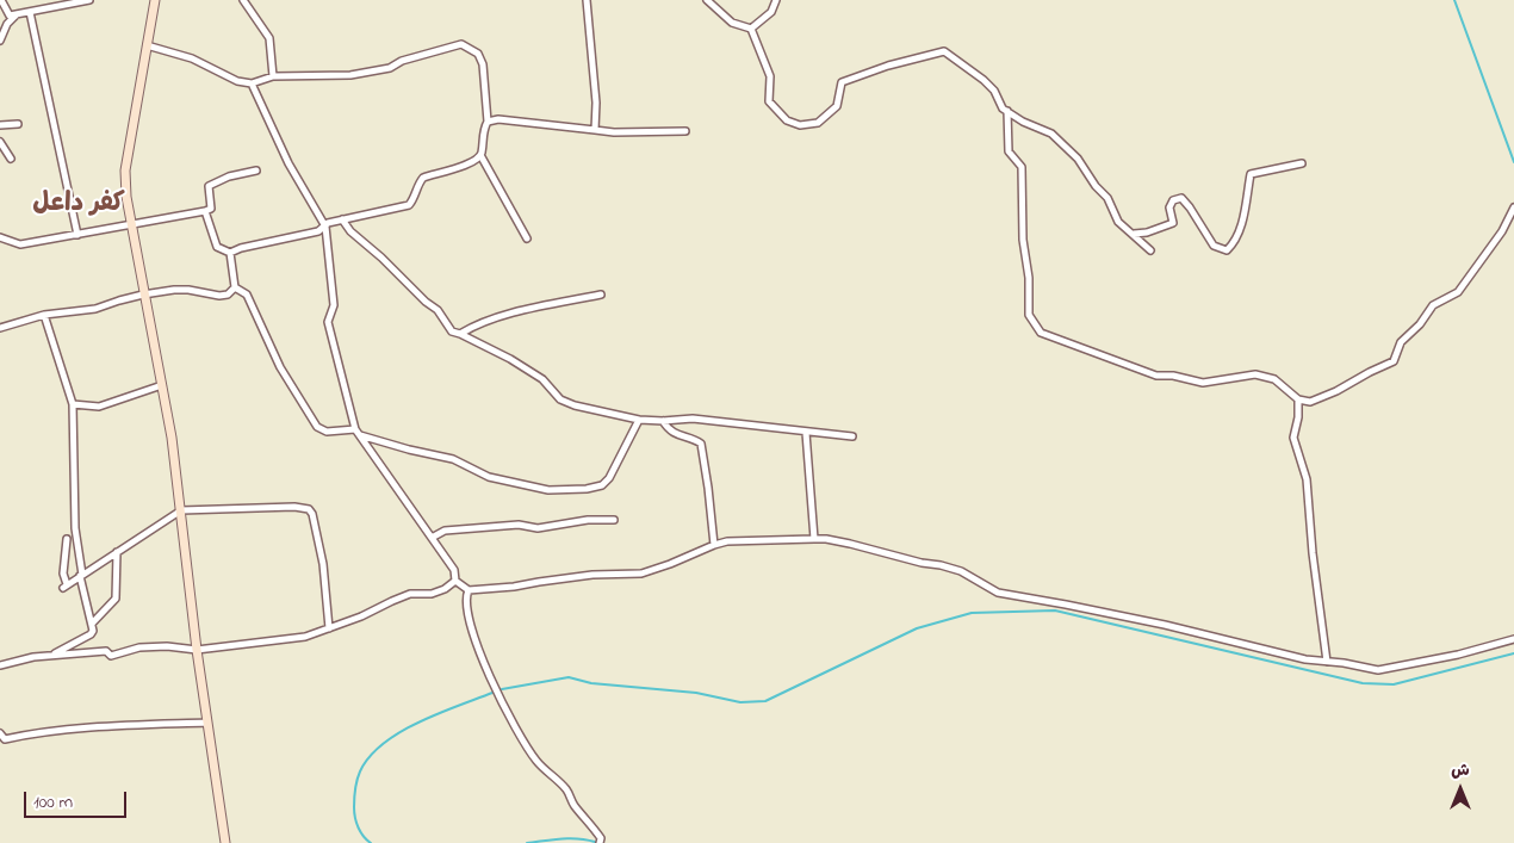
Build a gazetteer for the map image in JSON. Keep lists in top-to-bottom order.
{
  "districts": ["كفر داعل"],
  "scale_bar": "100 m",
  "north": "top"
}
